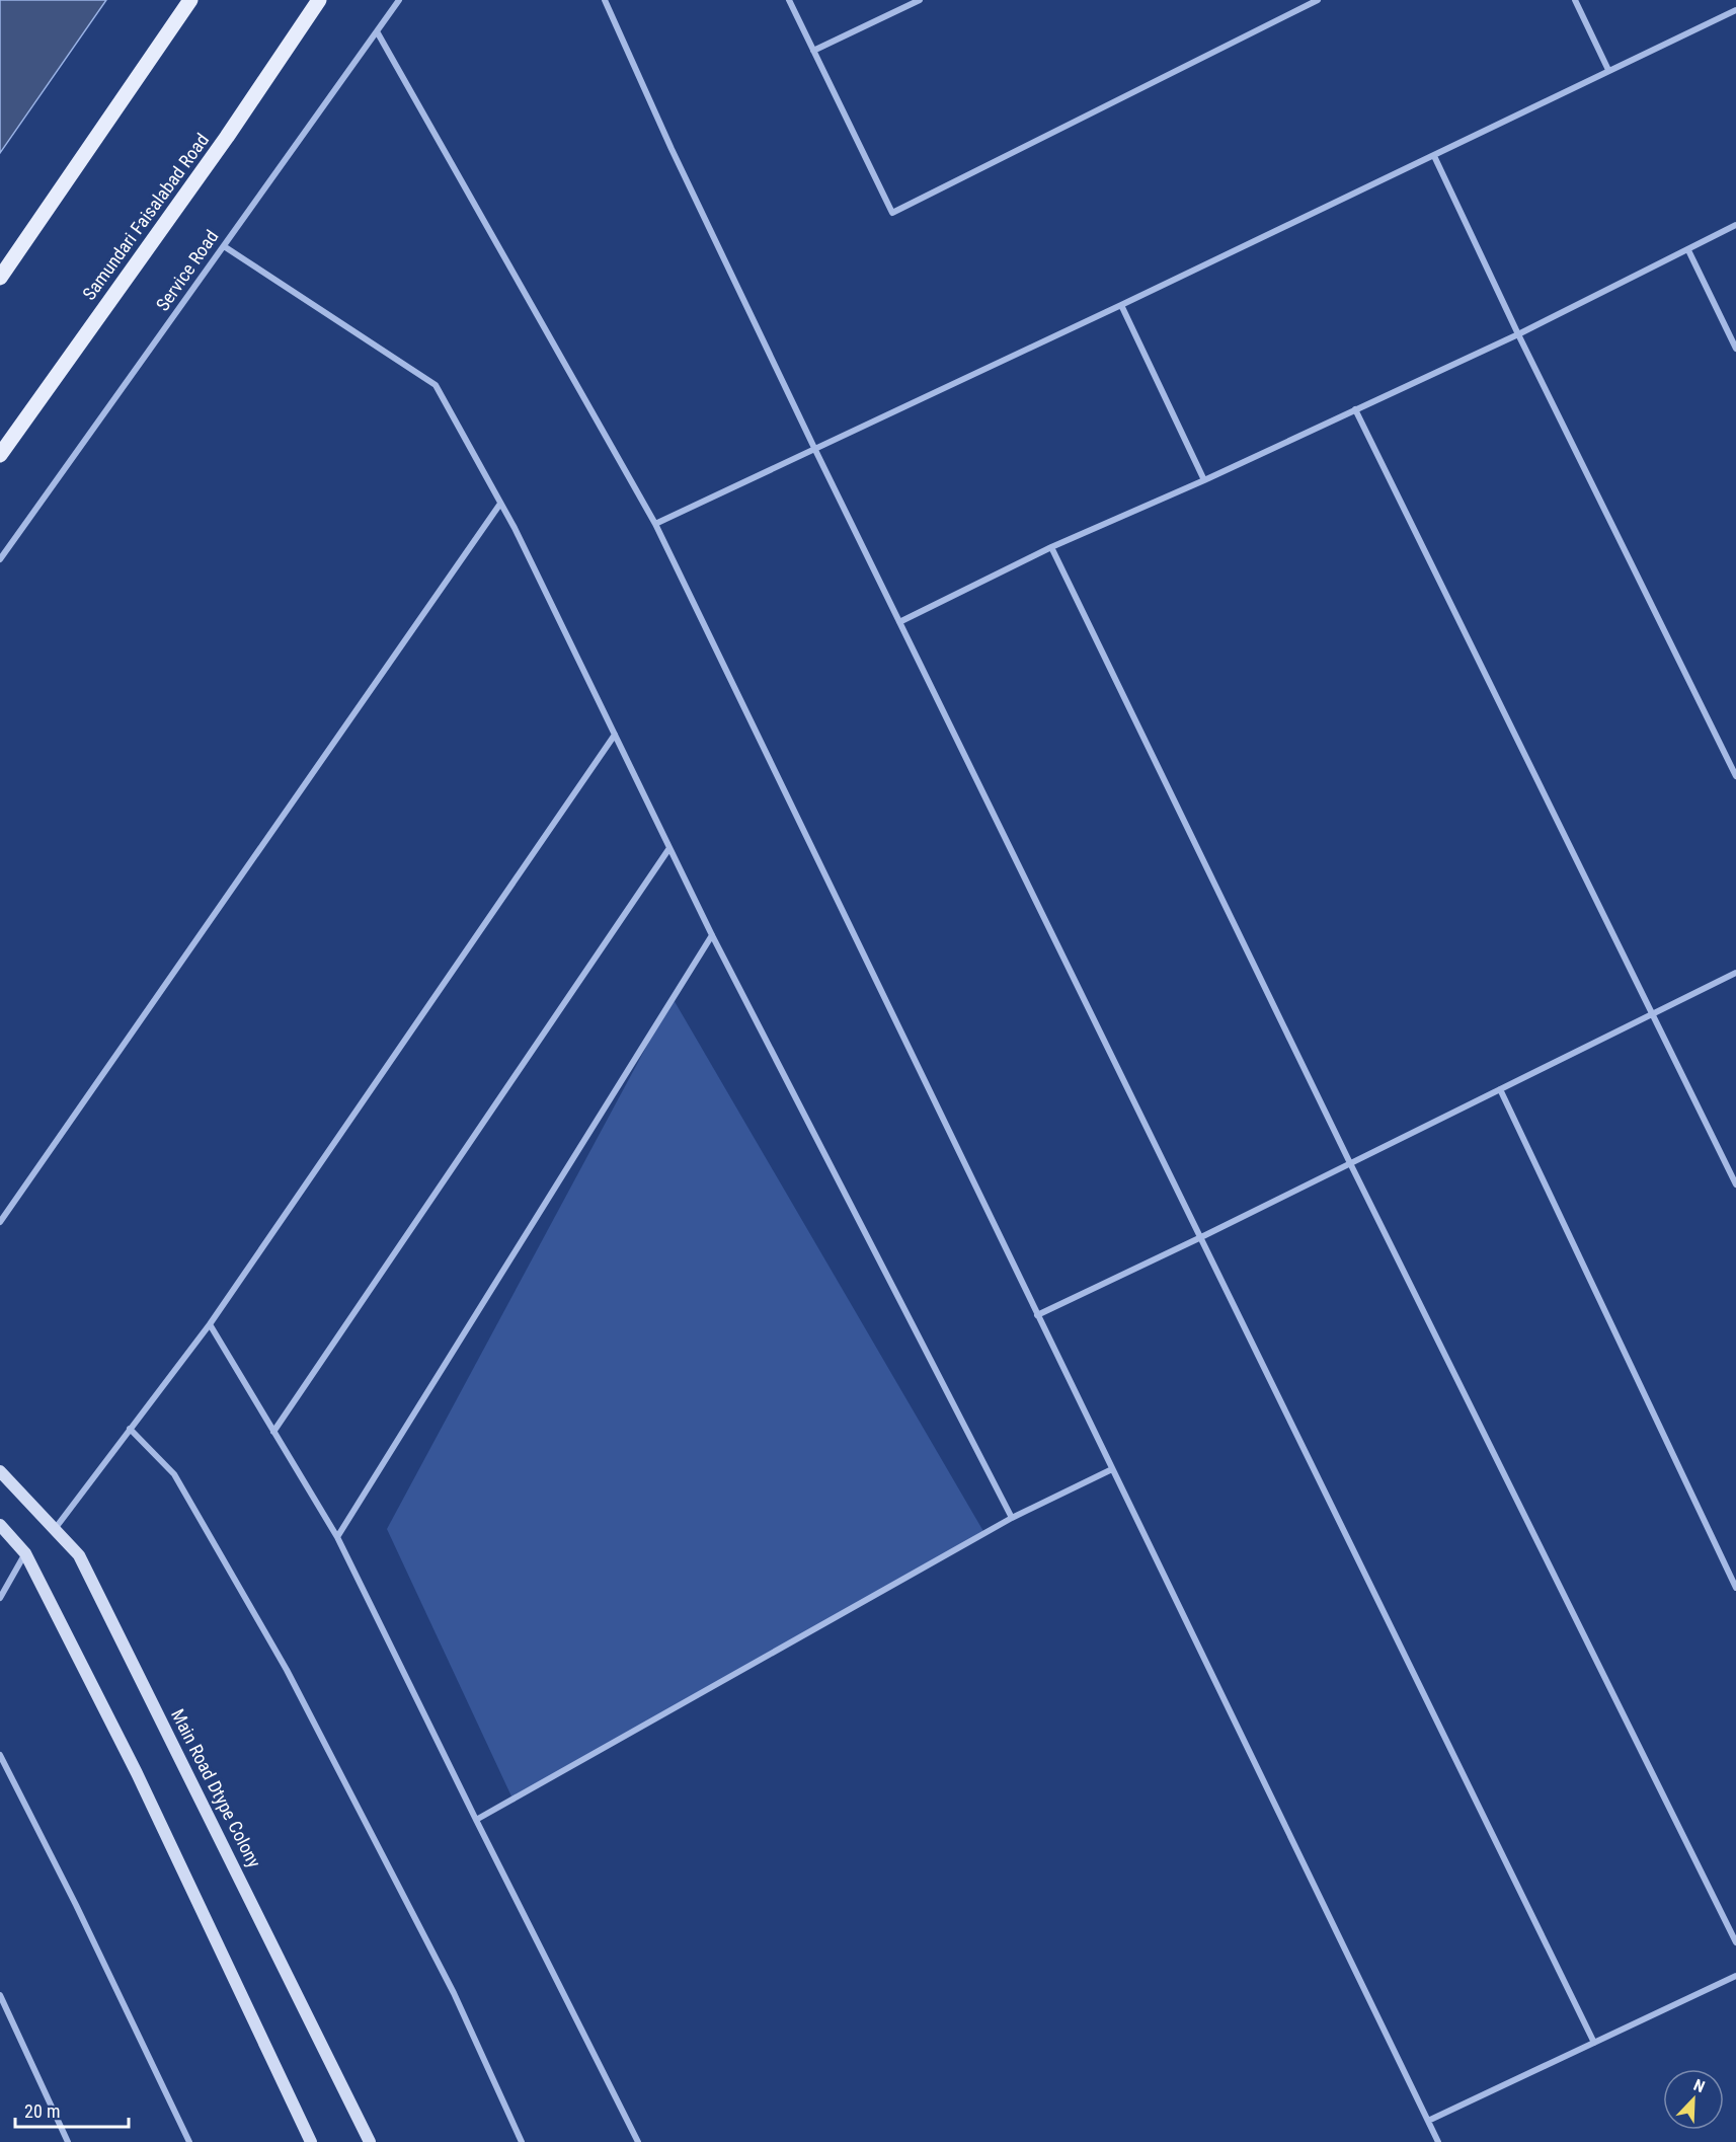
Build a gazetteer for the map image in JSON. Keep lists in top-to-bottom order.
{
  "streets": {
    "main road": ["Samundari Faisalabad Road", "Main Road Dtype Colony"],
    "street": ["Service Road"]
  },
  "scale_bar": "20 m",
  "north": "top right"
}
